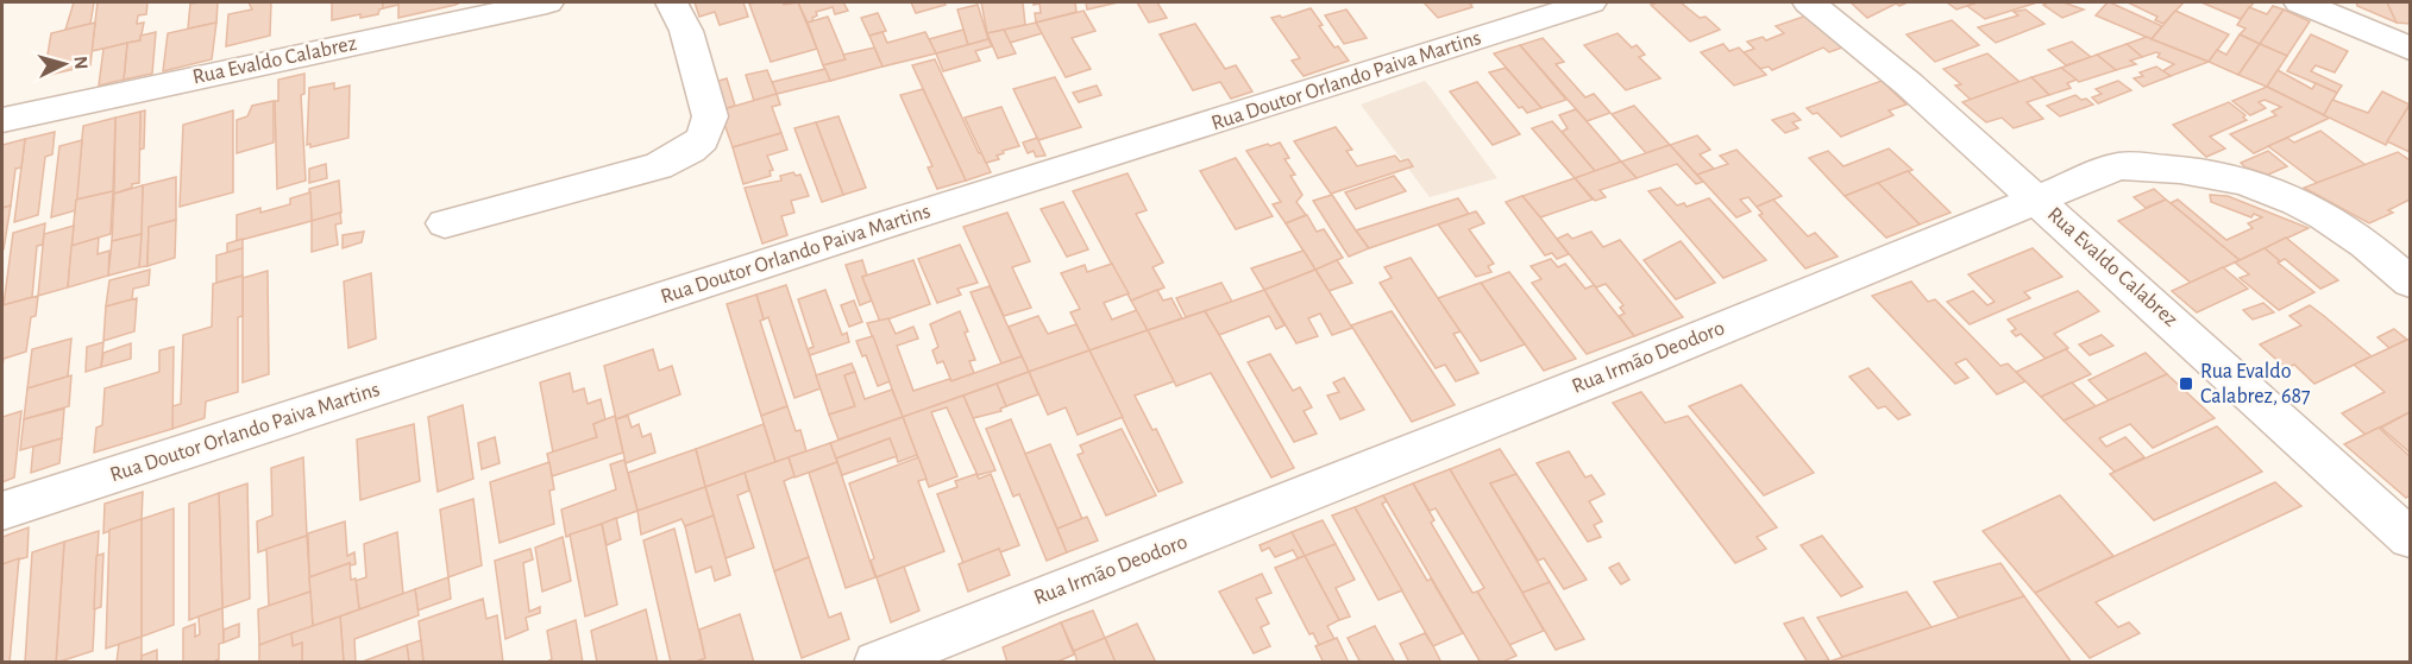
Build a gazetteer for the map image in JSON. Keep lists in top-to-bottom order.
{
  "streets": {
    "street": ["Rua Evaldo Calabrez", "Rua Doutor Orlando Paiva Martins", "Rua Irmão Deodoro"]
  },
  "crossings": [
    ["Rua Evaldo Calabrez", "Rua Irmão Deodoro"]
  ],
  "places": {
    "transit": ["Rua Evaldo Calabrez, 687"]
  },
  "north": "right"
}
